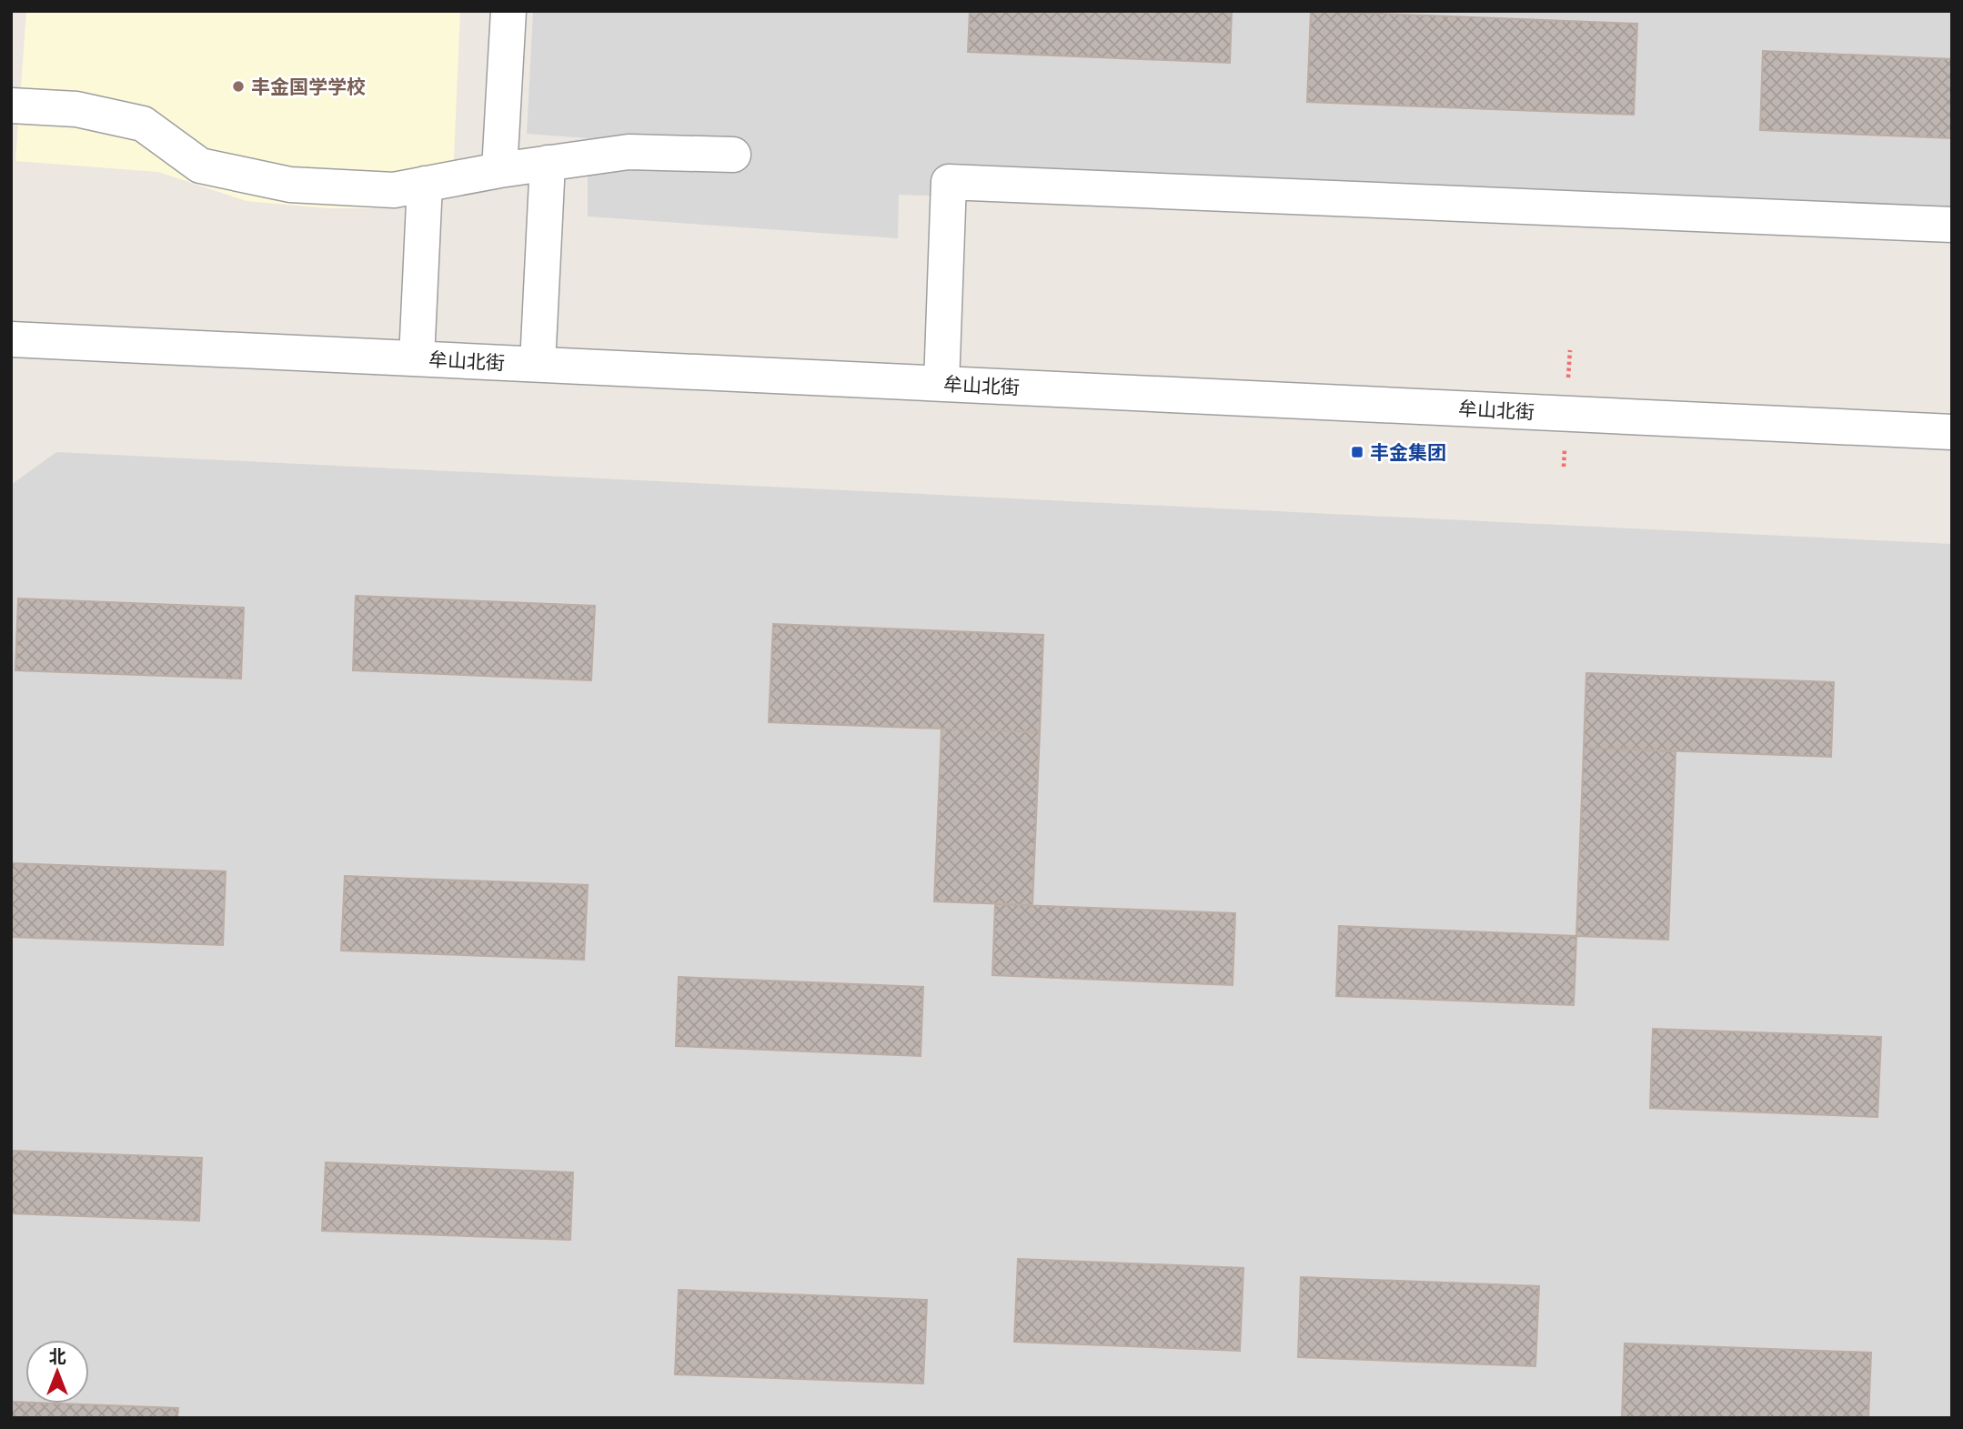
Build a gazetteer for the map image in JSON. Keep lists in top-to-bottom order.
{
  "streets": {
    "street": ["牟山北街"]
  },
  "places": {
    "other": ["丰金国学学校"],
    "transit": ["丰金集团"]
  },
  "north": "top"
}
